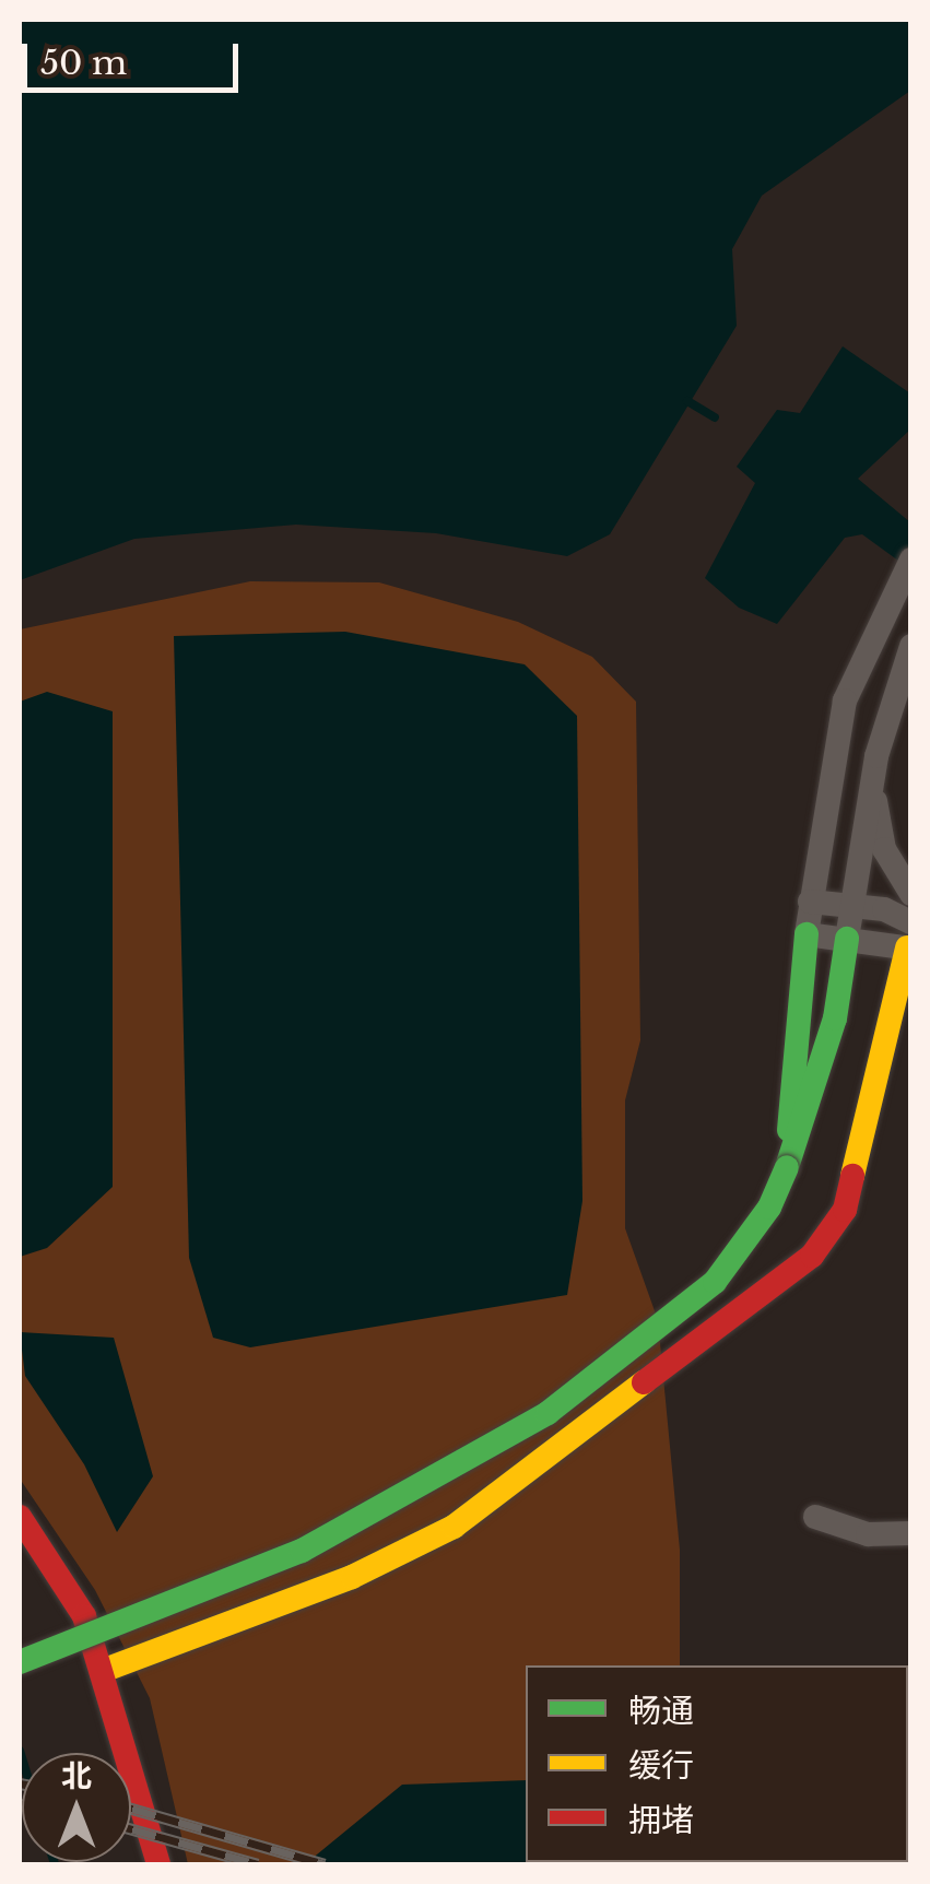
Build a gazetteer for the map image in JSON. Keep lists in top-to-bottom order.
{
  "legend": ["畅通", "缓行", "拥堵"],
  "scale_bar": "50 m",
  "north": "top"
}
